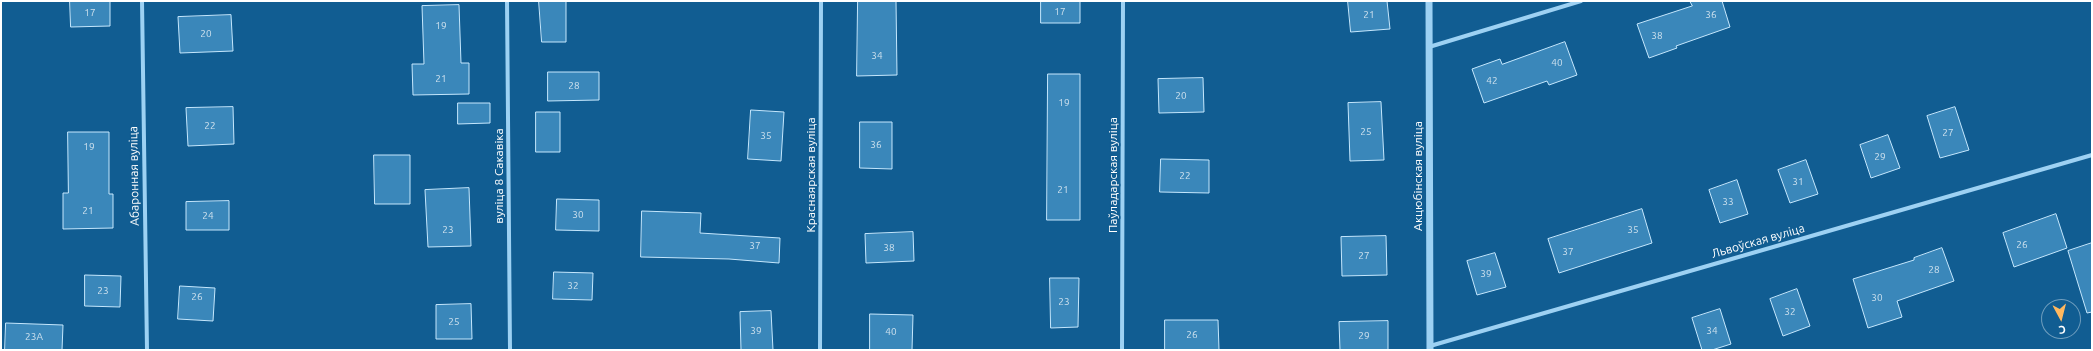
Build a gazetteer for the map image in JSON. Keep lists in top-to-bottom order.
{
  "streets": {
    "street": [
      "Краснаярская вуліца",
      "Паўладарская вуліца",
      "Абаронная вуліца",
      "вуліца 8 Сакавіка",
      "Акцюбінская вуліца",
      "Львоўская вуліца"
    ]
  },
  "crossings": [
    ["Акцюбінская вуліца", "Львоўская вуліца"]
  ],
  "house_numbers": [
    "17",
    "17",
    "21",
    "36",
    "19",
    "20",
    "38",
    "34",
    "40",
    "21",
    "42",
    "28",
    "20",
    "19",
    "22",
    "25",
    "27",
    "35",
    "36",
    "19",
    "29",
    "22",
    "31",
    "21",
    "33",
    "21",
    "30",
    "24",
    "23",
    "35",
    "26",
    "37",
    "38",
    "37",
    "27",
    "28",
    "39",
    "32",
    "23",
    "26",
    "30",
    "23",
    "32",
    "25",
    "39",
    "34",
    "40",
    "26",
    "29",
    "23А"
  ],
  "north": "bottom"
}
